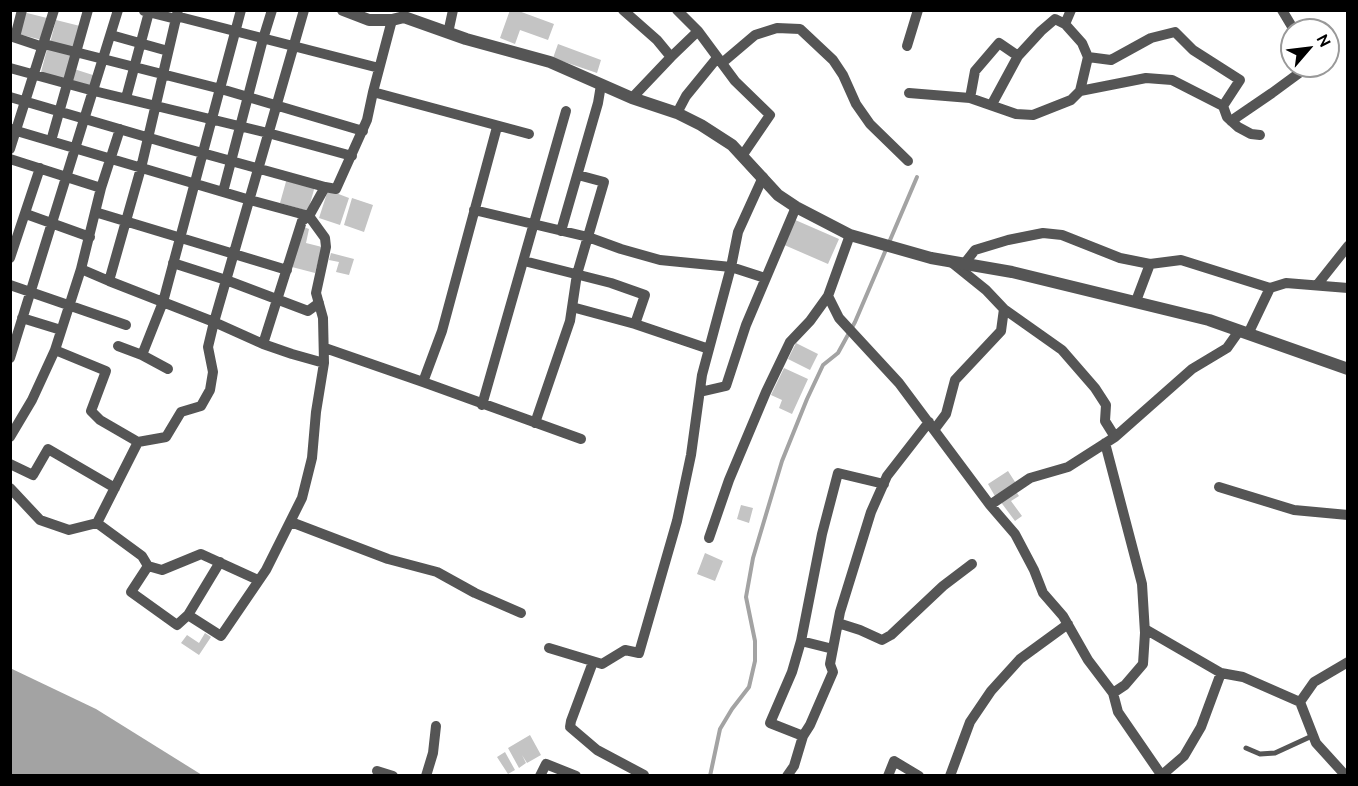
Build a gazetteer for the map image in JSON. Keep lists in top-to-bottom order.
{
  "north": "top right"
}
